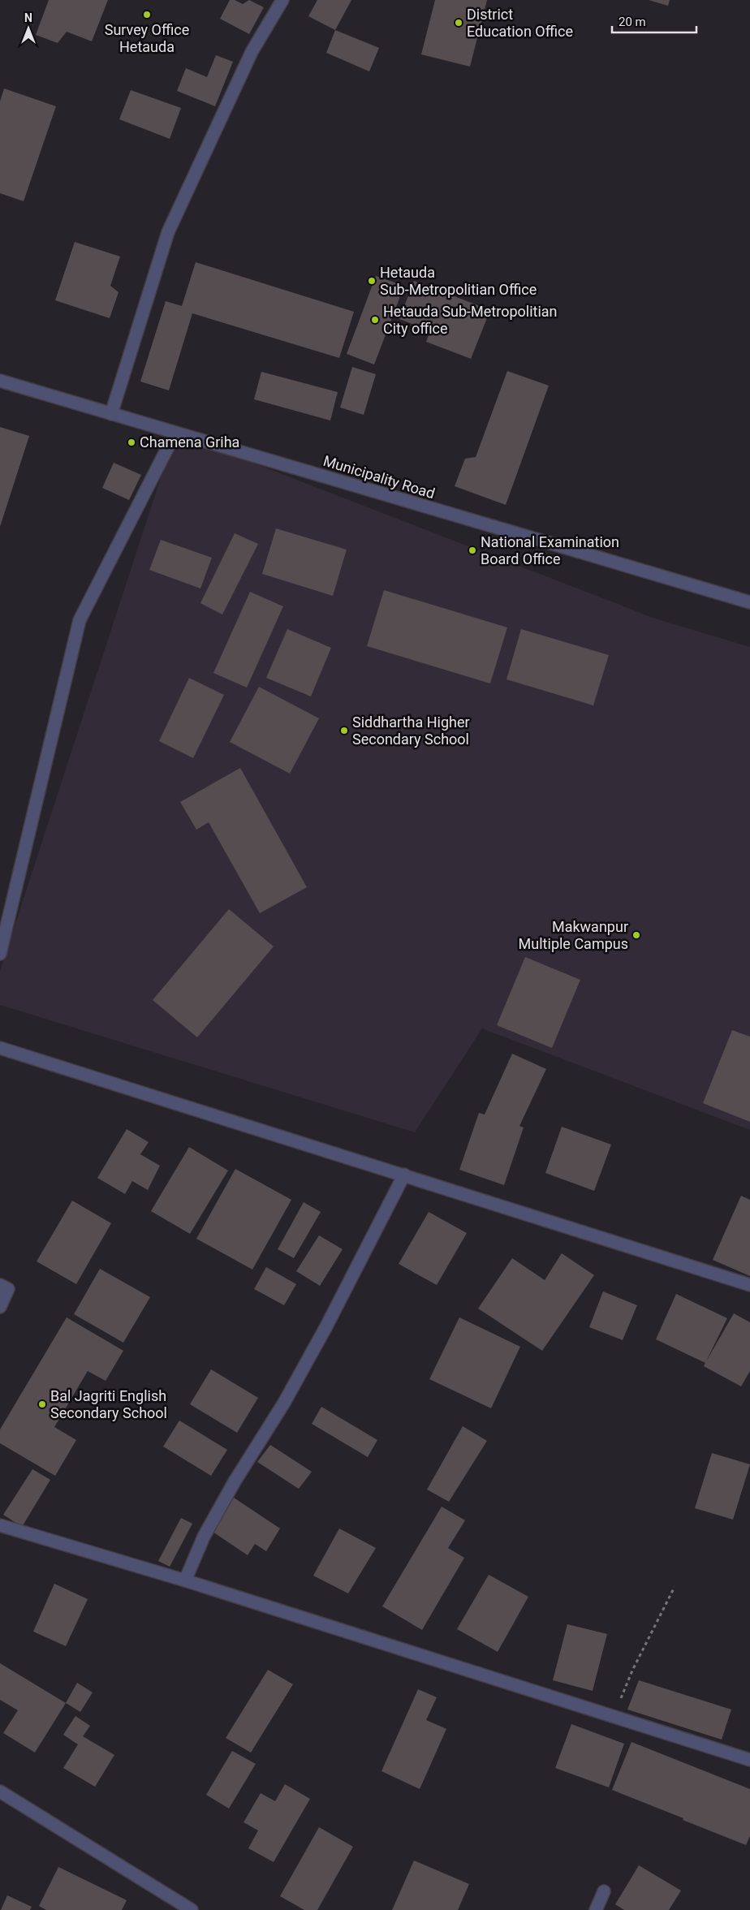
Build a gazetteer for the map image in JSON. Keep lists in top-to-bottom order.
{
  "streets": {
    "street": ["Municipality Road"]
  },
  "places": [
    "Survey Office Hetauda",
    "District Education Office",
    "Hetauda Sub-Metropolitian Office",
    "Hetauda Sub-Metropolitian City office",
    "Chamena Griha",
    "National Examination Board Office",
    "Siddhartha Higher Secondary School",
    "Makwanpur Multiple Campus",
    "Bal Jagriti English Secondary School"
  ],
  "scale_bar": "20 m",
  "north": "top"
}
